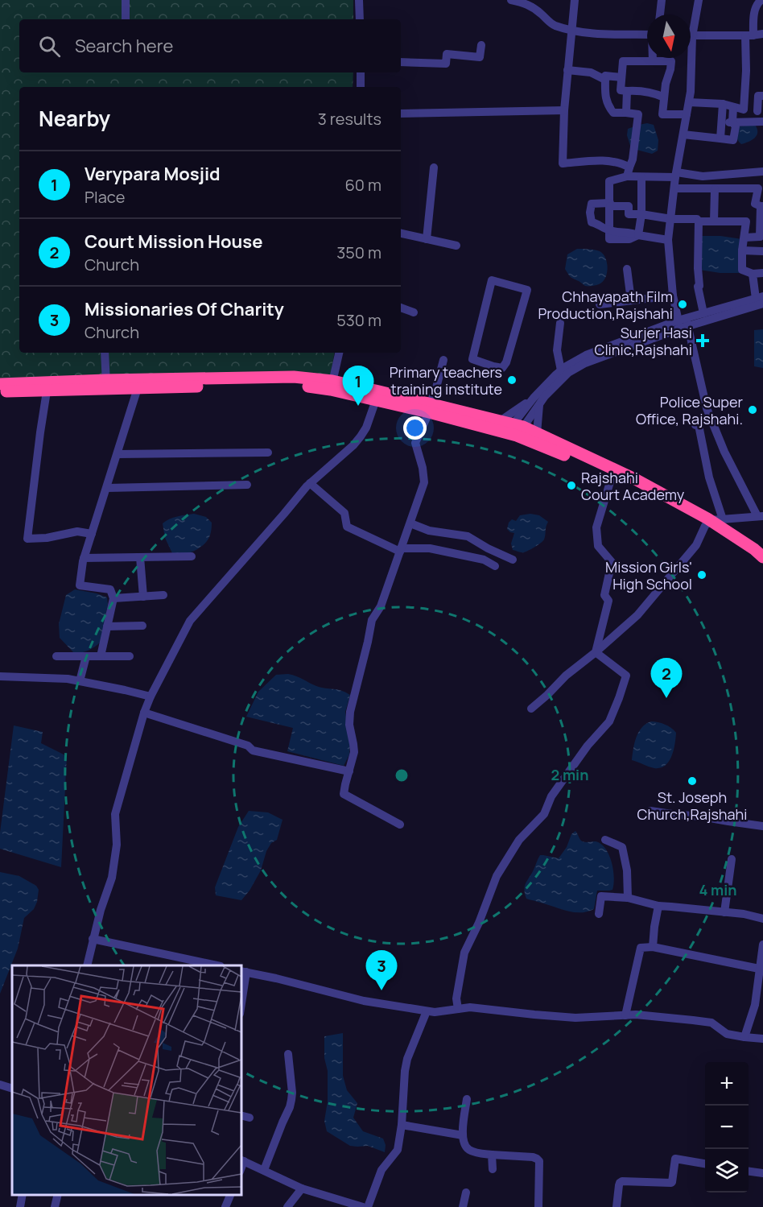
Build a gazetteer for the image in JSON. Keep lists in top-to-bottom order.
{
  "places": {
    "other": [
      "Chhayapath Film Production,Rajshahi",
      "Primary teachers training institute",
      "Police Super Office, Rajshahi.",
      "Rajshahi Court Academy",
      "Mission Girls' High School",
      "St. Joseph Church,Rajshahi"
    ],
    "health": ["Surjer Hasi Clinic,Rajshahi"]
  },
  "north": "bottom",
  "page": {
    "search": "Search here",
    "heading": ["Nearby", "3 results"],
    "list": [
      {
        "mark": "1",
        "name": "Verypara Mosjid",
        "note": "Place",
        "value": "60 m"
      },
      {
        "mark": "2",
        "name": "Court Mission House",
        "note": "Church",
        "value": "350 m"
      },
      {
        "mark": "3",
        "name": "Missionaries Of Charity",
        "note": "Church",
        "value": "530 m"
      }
    ],
    "pins": ["1", "2", "3"],
    "map_buttons": ["+", "−"]
  },
  "rings": ["2 min", "4 min"]
}
